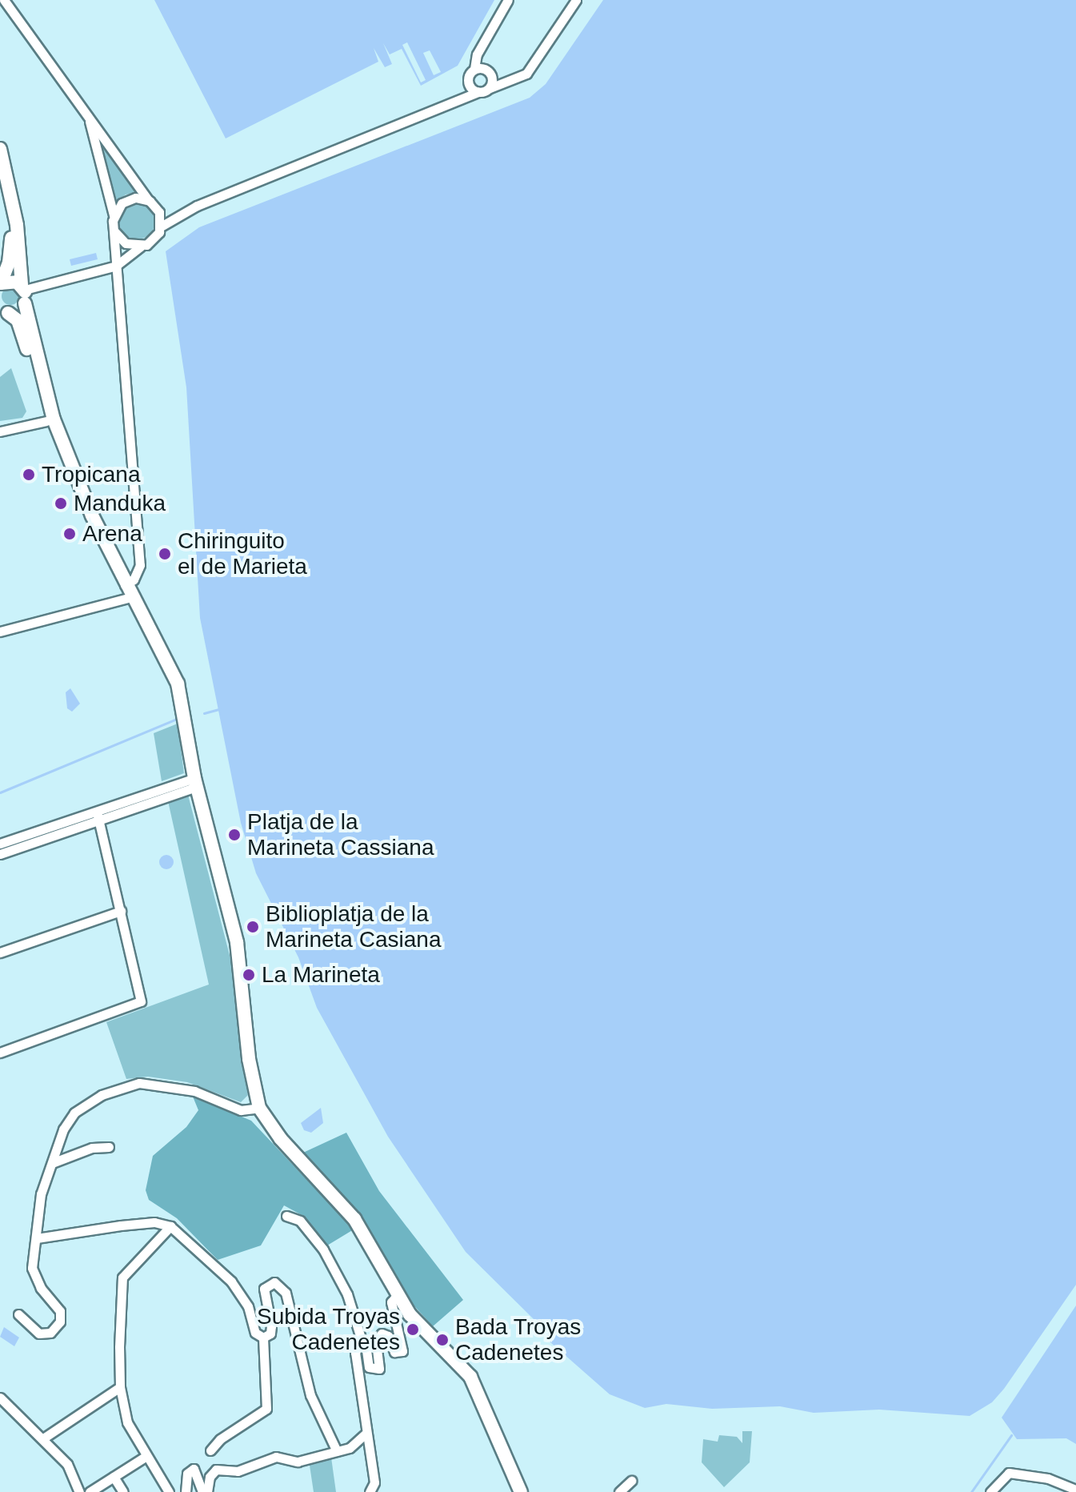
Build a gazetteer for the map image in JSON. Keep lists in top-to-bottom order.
{
  "places": [
    "Tropicana",
    "Manduka",
    "Arena",
    "Chiringuito el de Marieta",
    "Platja de la Marineta Cassiana",
    "Biblioplatja de la Marineta Casiana",
    "La Marineta",
    "Subida Troyas Cadenetes",
    "Bada Troyas Cadenetes"
  ]
}
